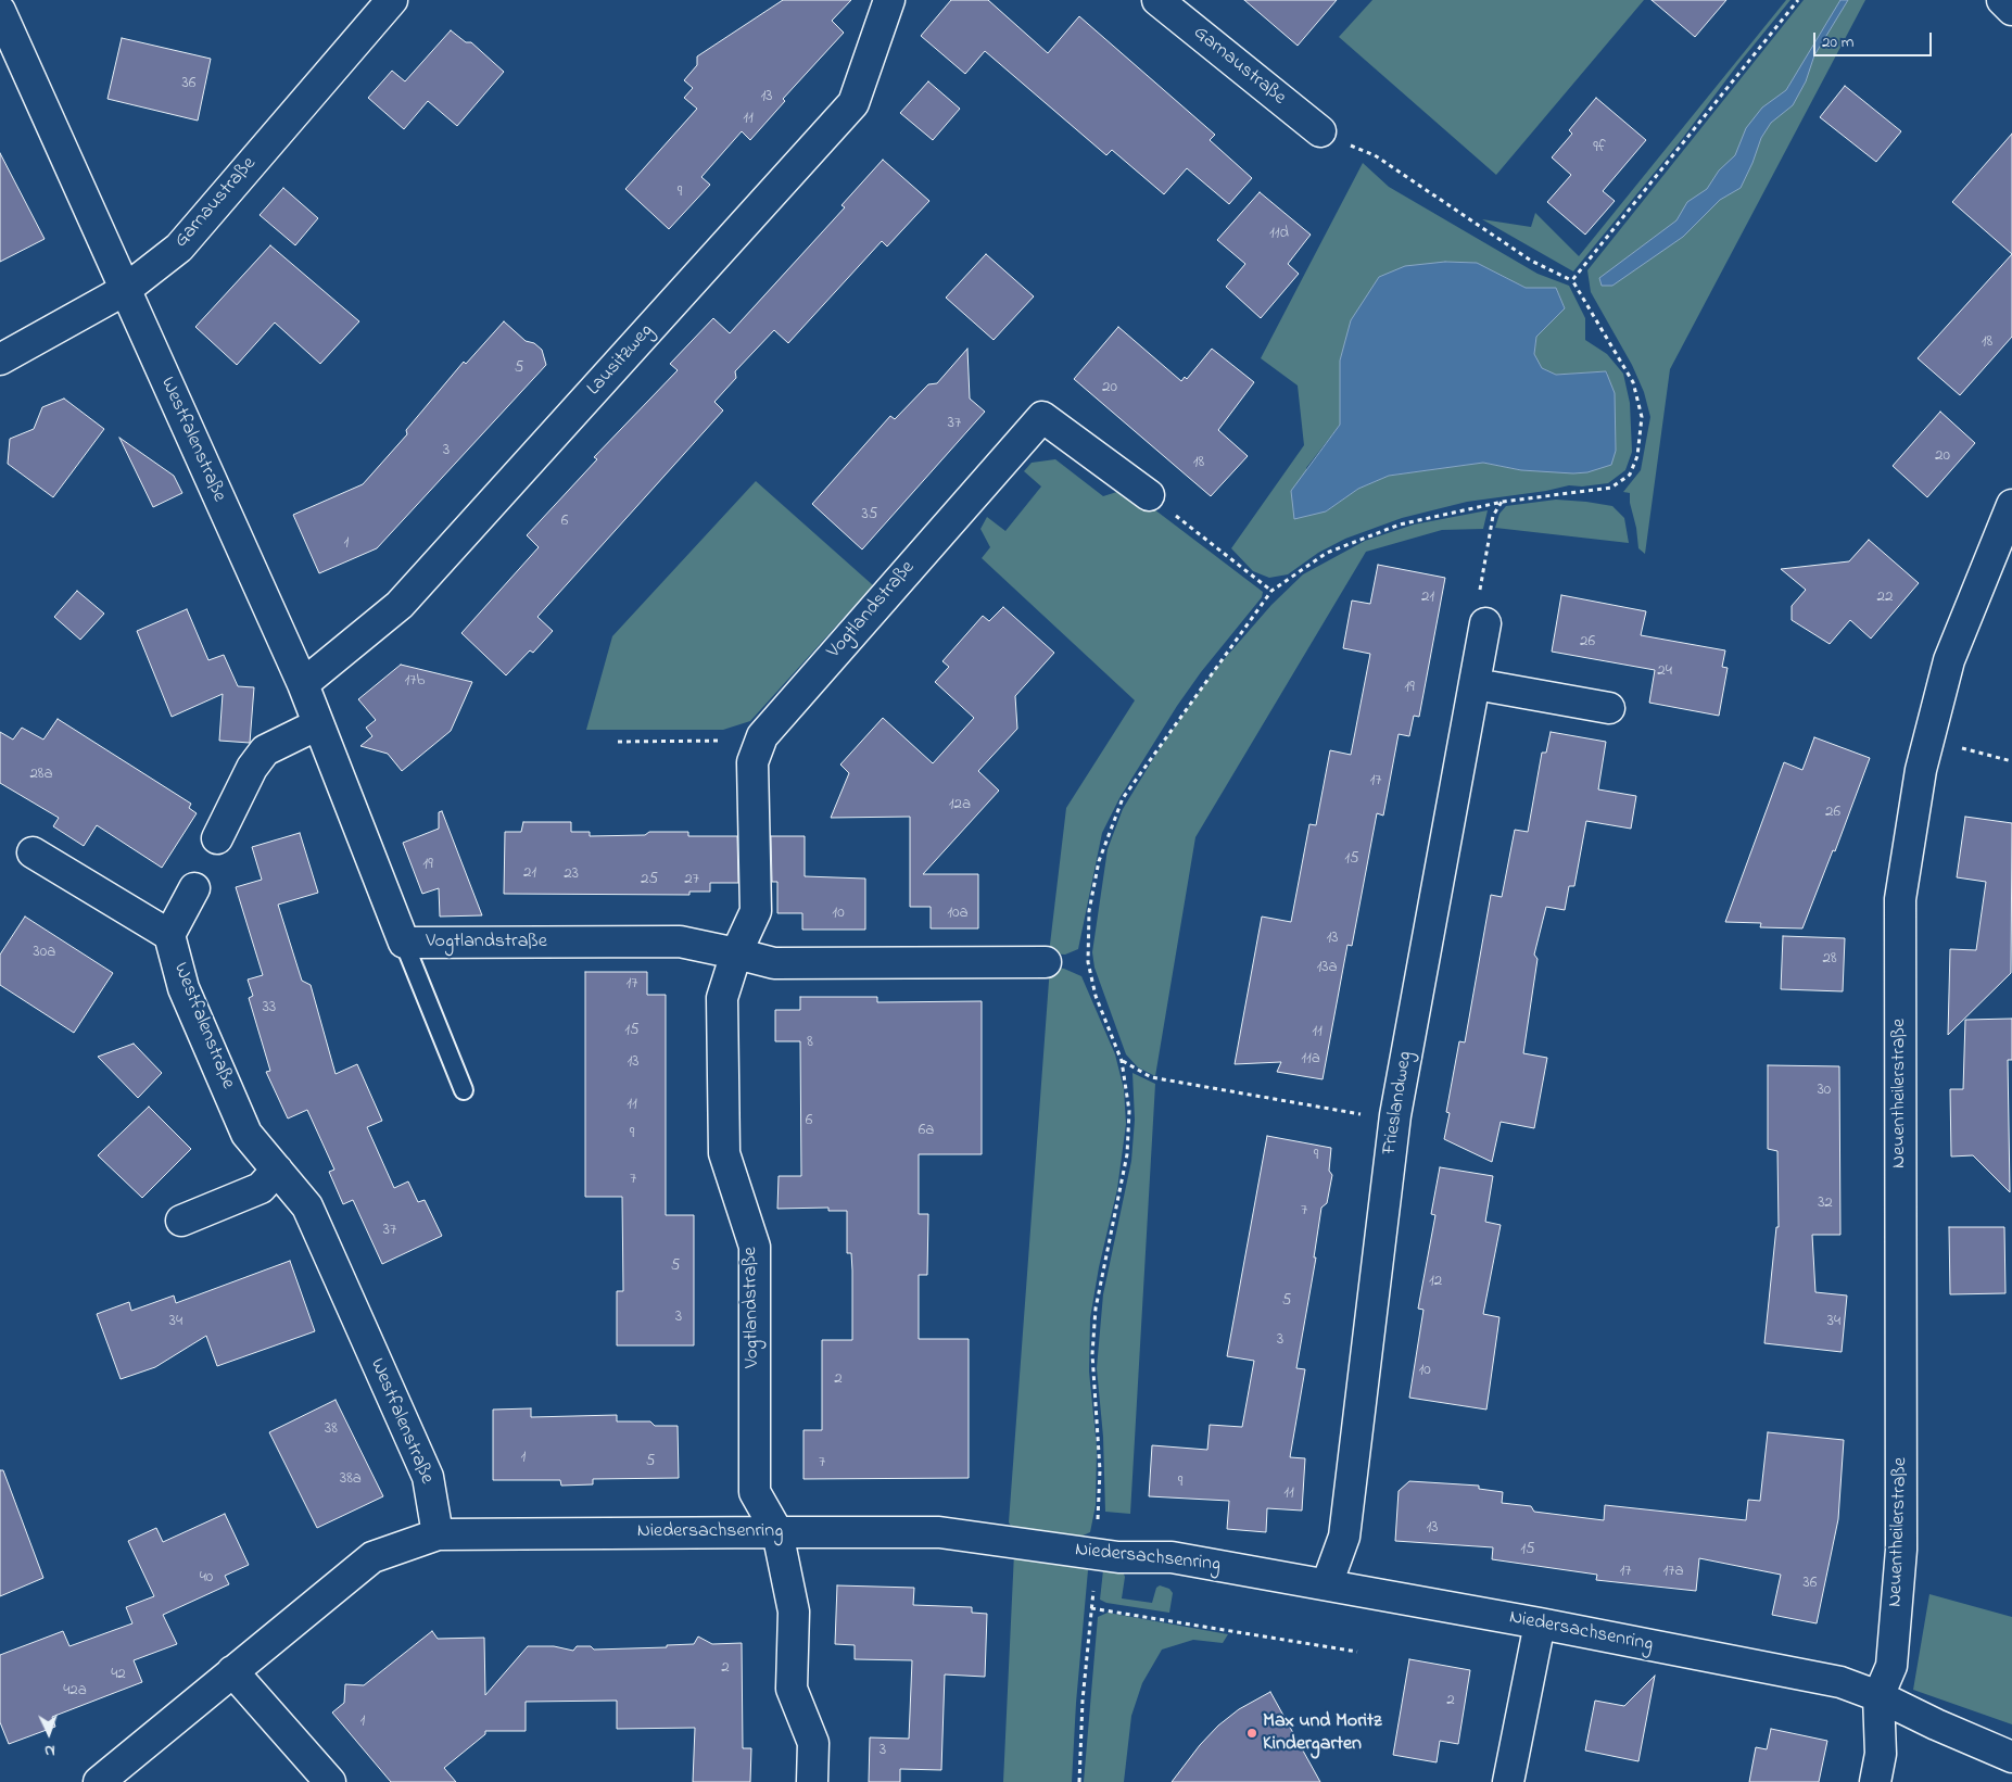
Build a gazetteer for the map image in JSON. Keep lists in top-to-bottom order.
{
  "streets": {
    "street": [
      "Garnaustraße",
      "Lausitzweg",
      "Westfalenstraße",
      "Vogtlandstraße",
      "Neuentheilerstraße",
      "Frieslandweg",
      "Niedersachsenring"
    ]
  },
  "crossings": [
    ["Garnaustraße", "Westfalenstraße"],
    ["Lausitzweg", "Westfalenstraße"],
    ["Westfalenstraße", "Vogtlandstraße"],
    ["Westfalenstraße", "Niedersachsenring"],
    ["Vogtlandstraße", "Niedersachsenring"],
    ["Neuentheilerstraße", "Niedersachsenring"],
    ["Frieslandweg", "Niedersachsenring"]
  ],
  "places": ["Max und Moritz Kindergarten"],
  "house_numbers": [
    "36",
    "13",
    "11",
    "9f",
    "9",
    "11d",
    "18",
    "5",
    "20",
    "37",
    "3",
    "20",
    "18",
    "35",
    "6",
    "1",
    "21",
    "22",
    "26",
    "24",
    "17b",
    "19",
    "28a",
    "17",
    "12a",
    "26",
    "15",
    "19",
    "21",
    "23",
    "25",
    "27",
    "10",
    "10a",
    "13",
    "30a",
    "28",
    "13a",
    "17",
    "33",
    "15",
    "11",
    "8",
    "11a",
    "13",
    "30",
    "11",
    "6",
    "6a",
    "9",
    "9",
    "7",
    "32",
    "7",
    "37",
    "5",
    "12",
    "5",
    "3",
    "34",
    "34",
    "3",
    "10",
    "2",
    "38",
    "1",
    "5",
    "7",
    "38a",
    "9",
    "11",
    "13",
    "15",
    "17",
    "17a",
    "40",
    "36",
    "2",
    "42",
    "42a",
    "2",
    "1",
    "3"
  ],
  "scale_bar": "20 m",
  "north": "bottom"
}
